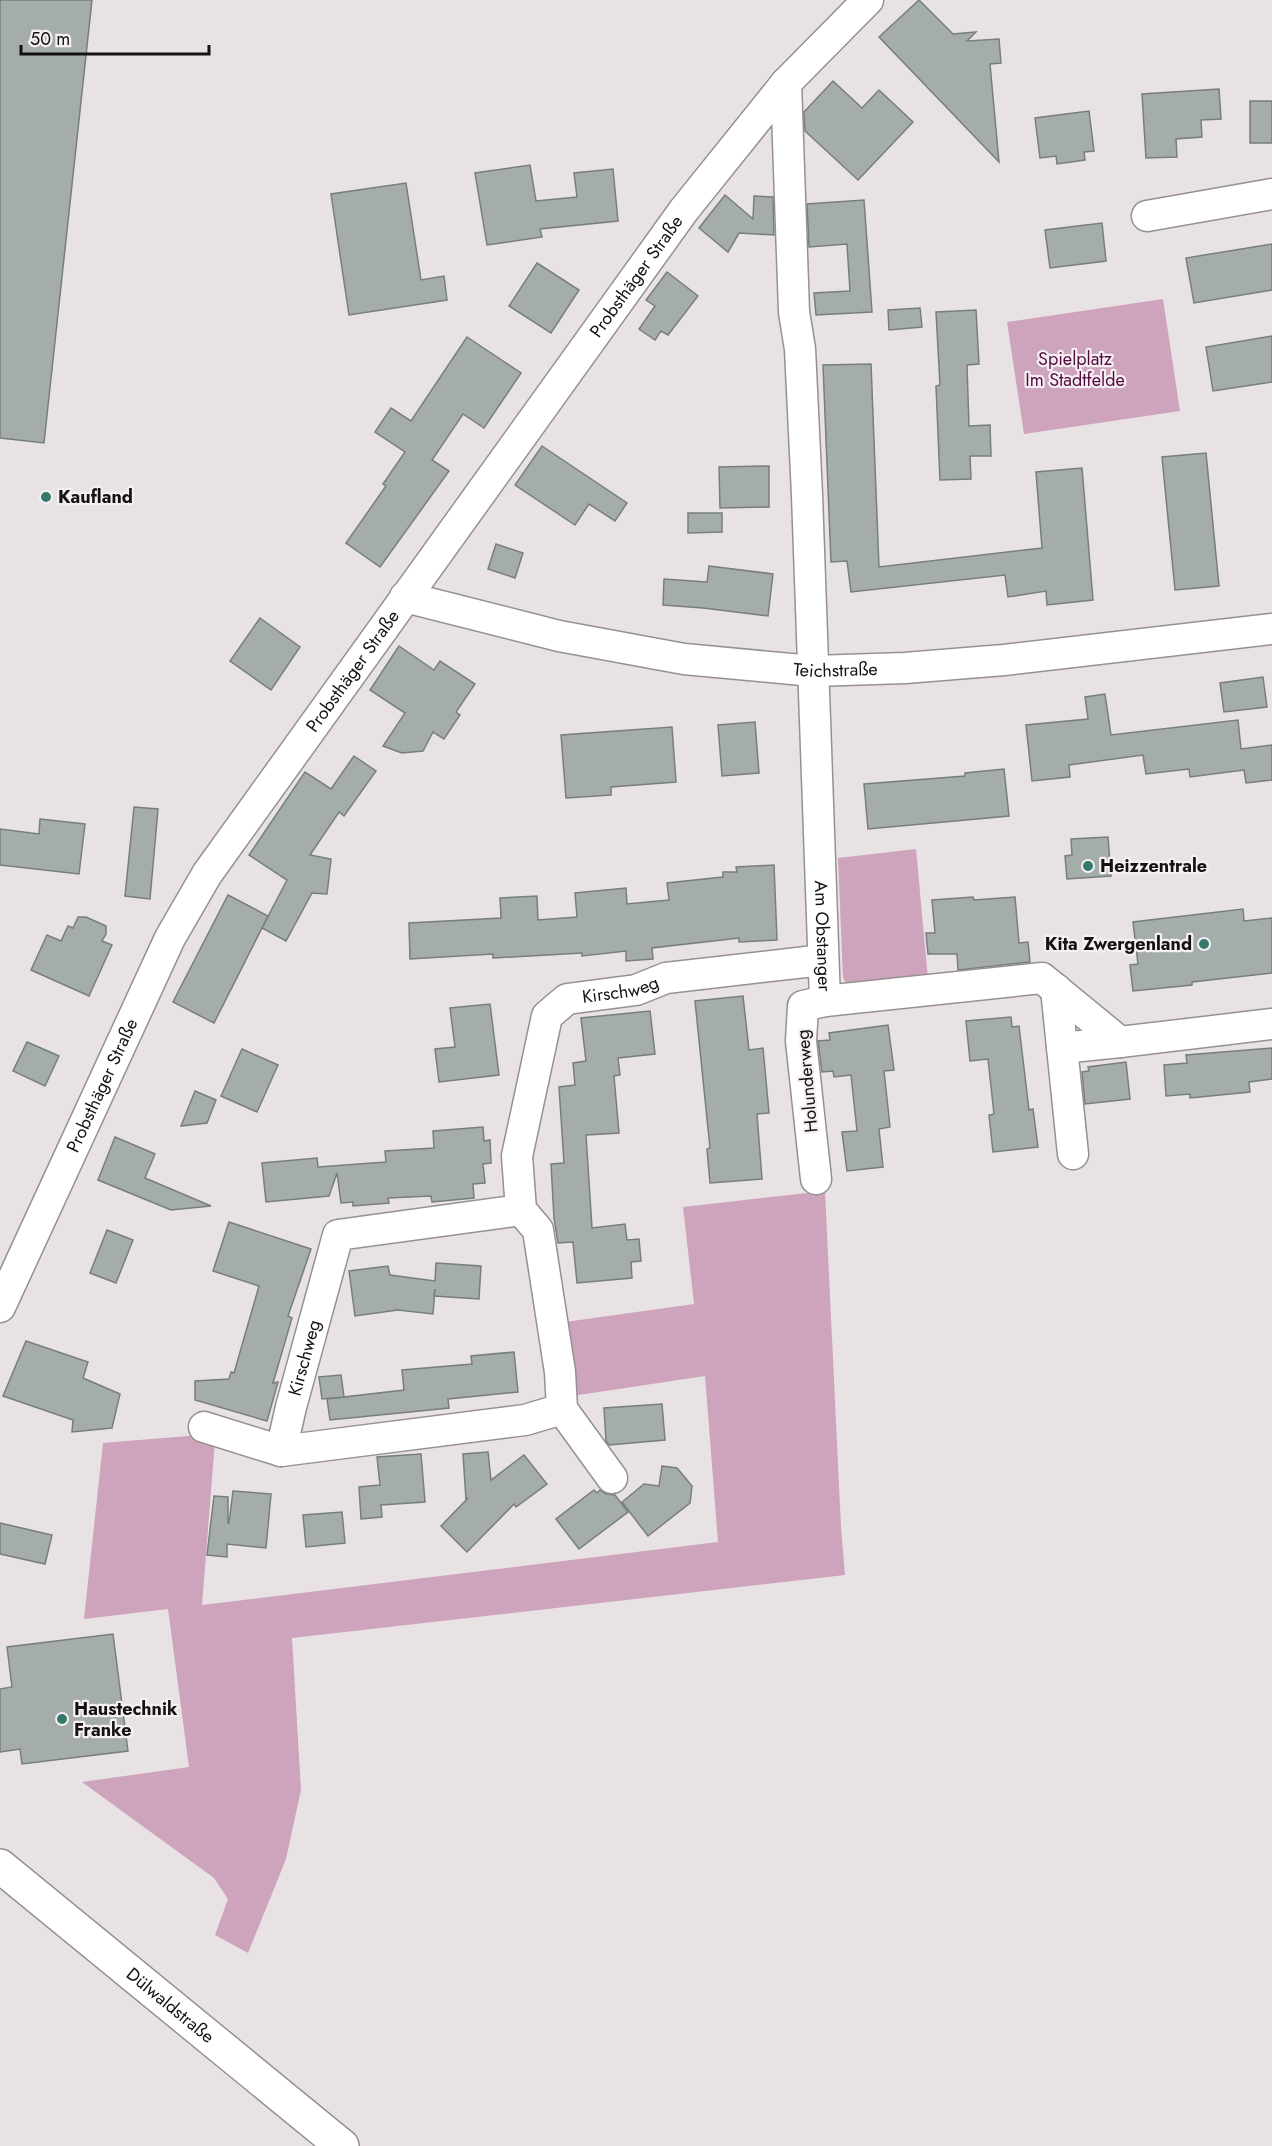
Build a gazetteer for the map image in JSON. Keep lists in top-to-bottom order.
{
  "streets": {
    "street": [
      "Probsthäger Straße",
      "Teichstraße",
      "Am Obstanger",
      "Kirschweg",
      "Holunderweg",
      "Dülwaldstraße"
    ]
  },
  "crossings": [
    ["Probsthäger Straße", "Teichstraße"],
    ["Teichstraße", "Am Obstanger"],
    ["Am Obstanger", "Kirschweg"],
    ["Am Obstanger", "Holunderweg"]
  ],
  "parks": ["Spielplatz Im Stadtfelde"],
  "places": [
    "Kaufland",
    "Heizzentrale",
    "Kita Zwergenland",
    "Haustechnik Franke"
  ],
  "scale_bar": "50 m"
}
